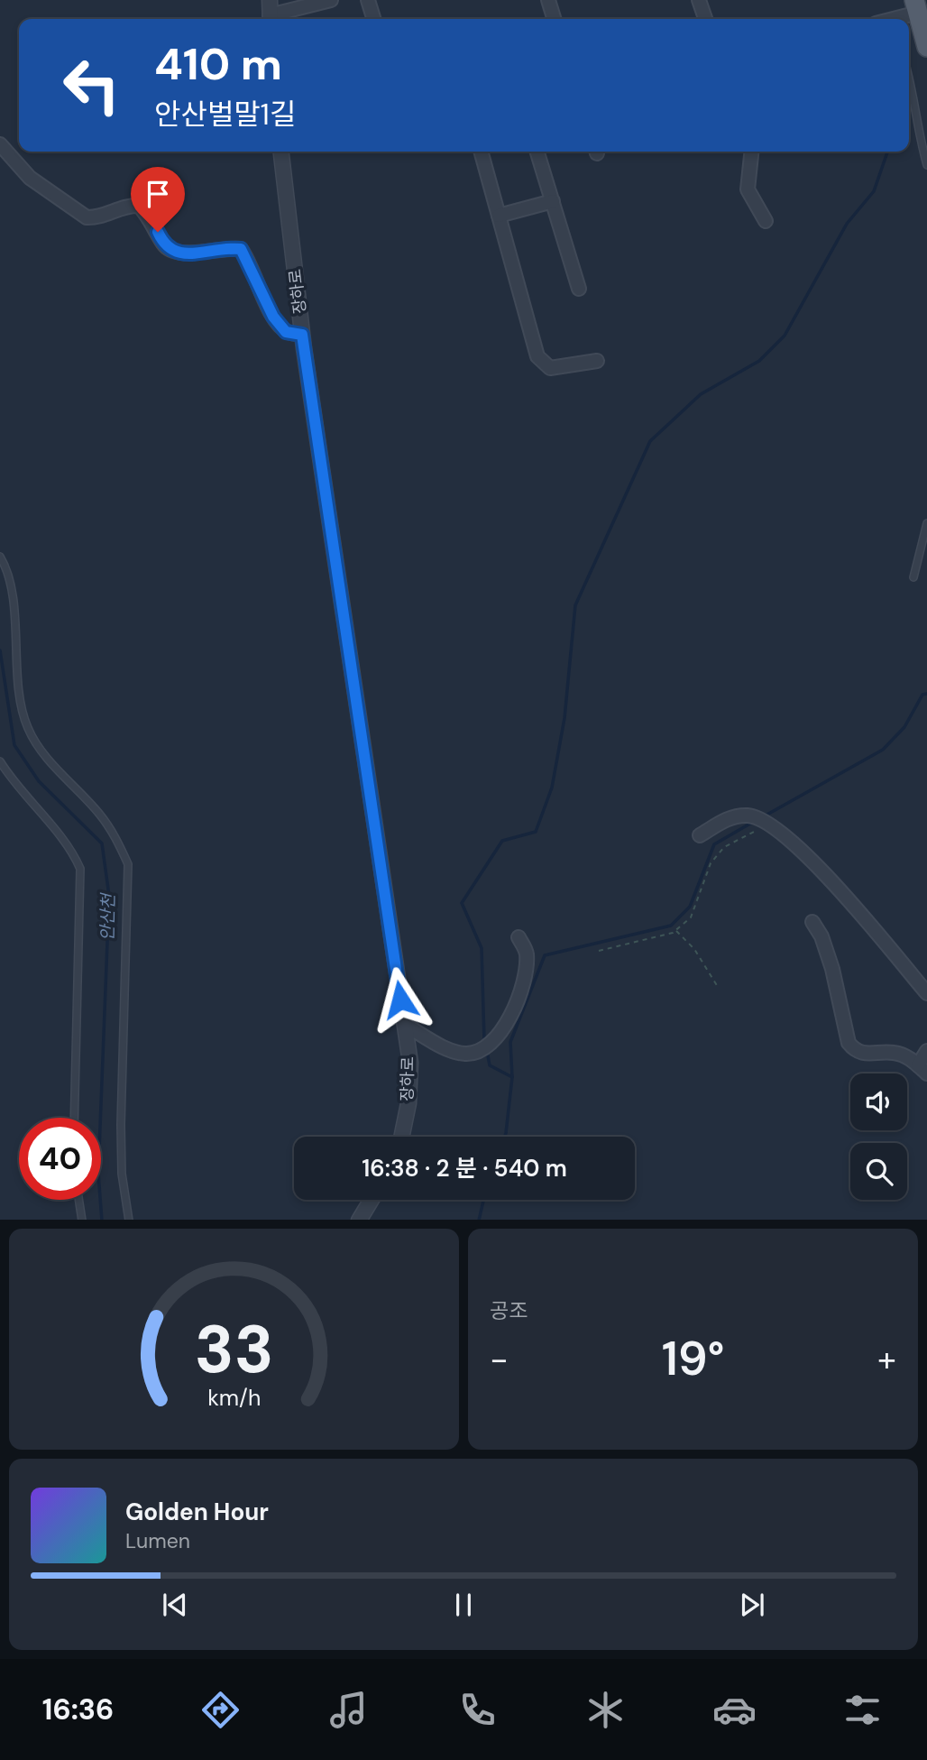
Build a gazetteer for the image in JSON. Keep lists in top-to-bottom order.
{
  "streets": {
    "street": ["장하로"]
  },
  "water": ["안산천"],
  "page": {
    "turn": ["410 m", "안산벌말1길"],
    "limit": "40",
    "trip": "16:38 · 2 분 · 540 m",
    "tile": "공조",
    "heat": ["−", "19°", "+"],
    "song": ["Golden Hour", "Lumen"],
    "tabs": "16:36",
    "gauge": ["33", "km/h"]
  }
}
